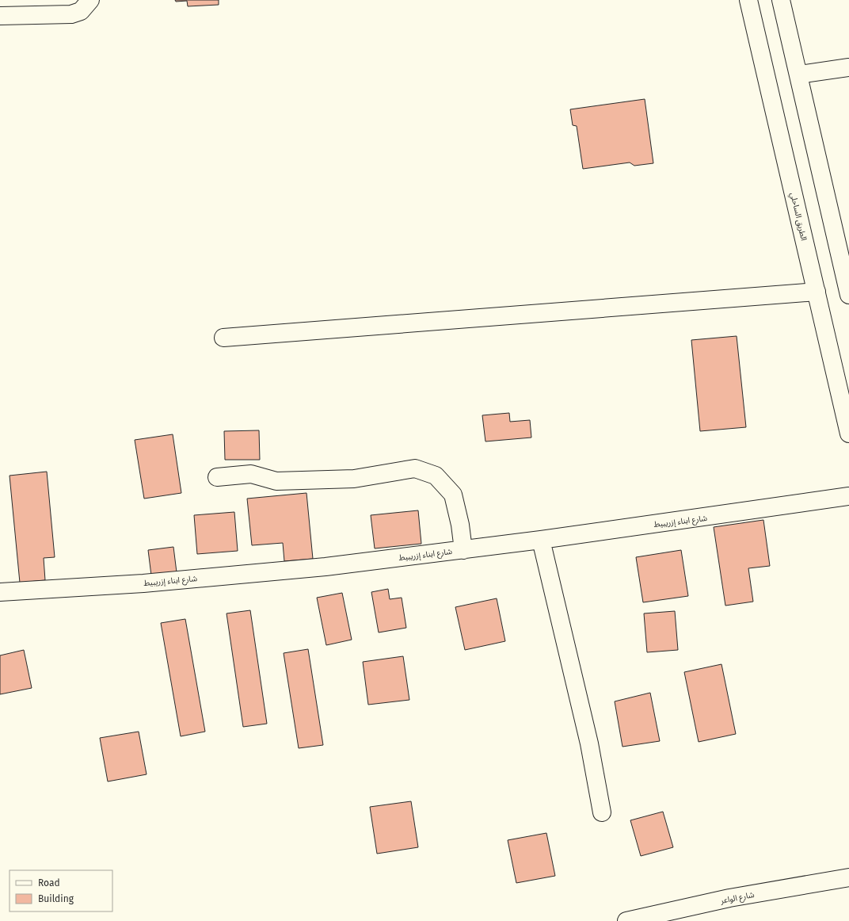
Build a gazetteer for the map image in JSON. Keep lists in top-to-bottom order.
{
  "streets": {
    "main road": ["الطريق الساحلي", "شارع ابناء إزريبيط", "شارع الواعر"]
  },
  "legend": ["Road", "Building"]
}
